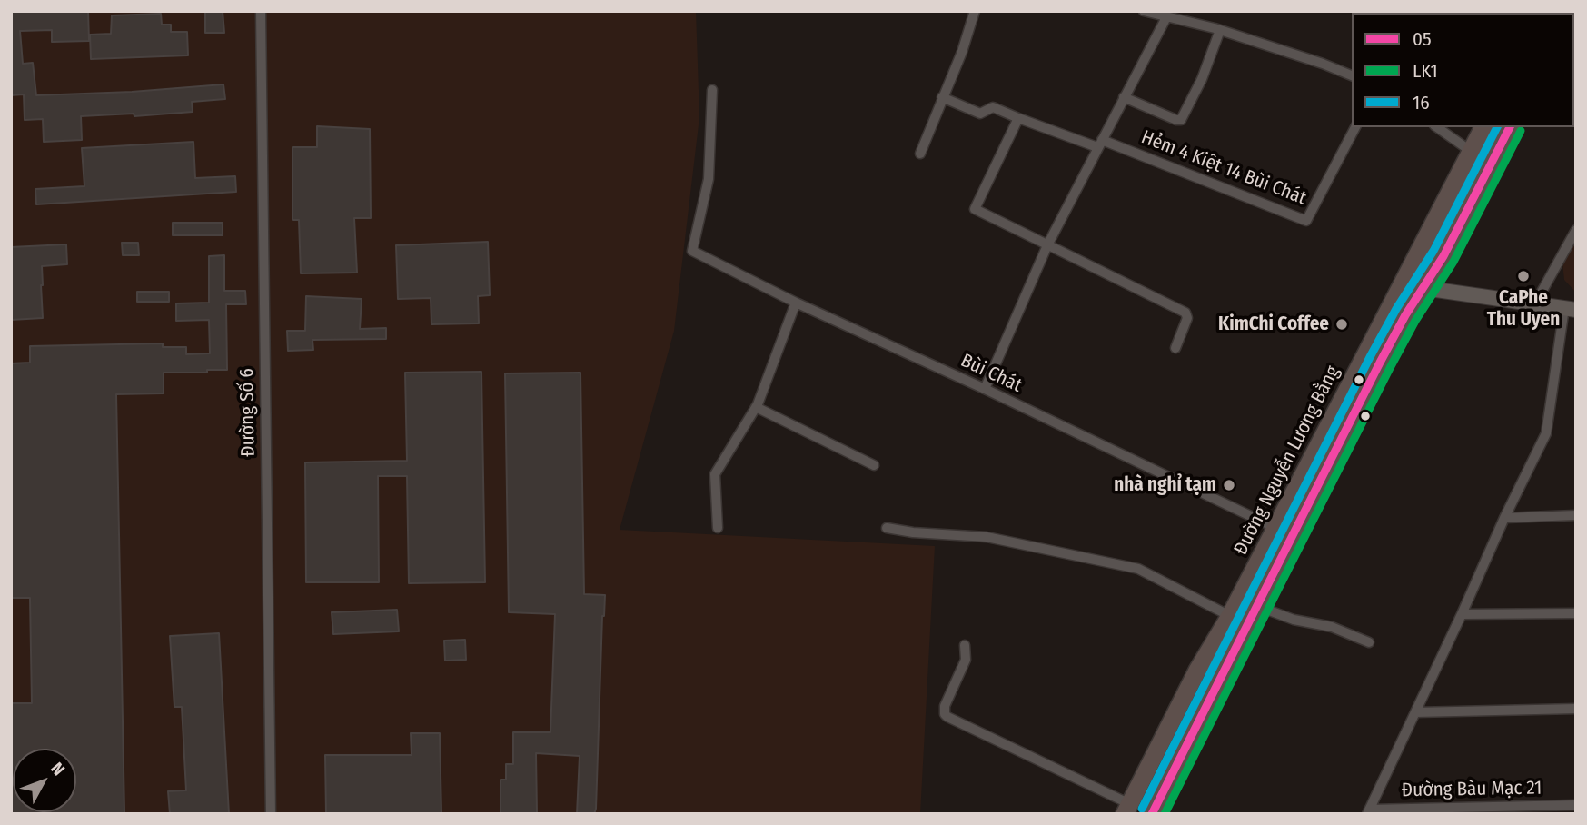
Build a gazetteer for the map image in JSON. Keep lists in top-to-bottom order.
{
  "streets": {
    "highway": ["Đường Nguyễn Lương Bằng"],
    "street": [
      "Hẻm 4 Kiệt 14 Bùi Chát",
      "Bùi Chát",
      "Đường Số 6",
      "Đường Bàu Mạc 21"
    ]
  },
  "crossings": [
    ["Bùi Chát", "Đường Nguyễn Lương Bằng"]
  ],
  "places": ["CaPhe Thu Uyen", "KimChi Coffee", "nhà nghỉ tạm"],
  "lines": ["transit line 05", "transit line 16", "transit line LK1"],
  "legend": ["05", "LK1", "16"],
  "north": "top right"
}
